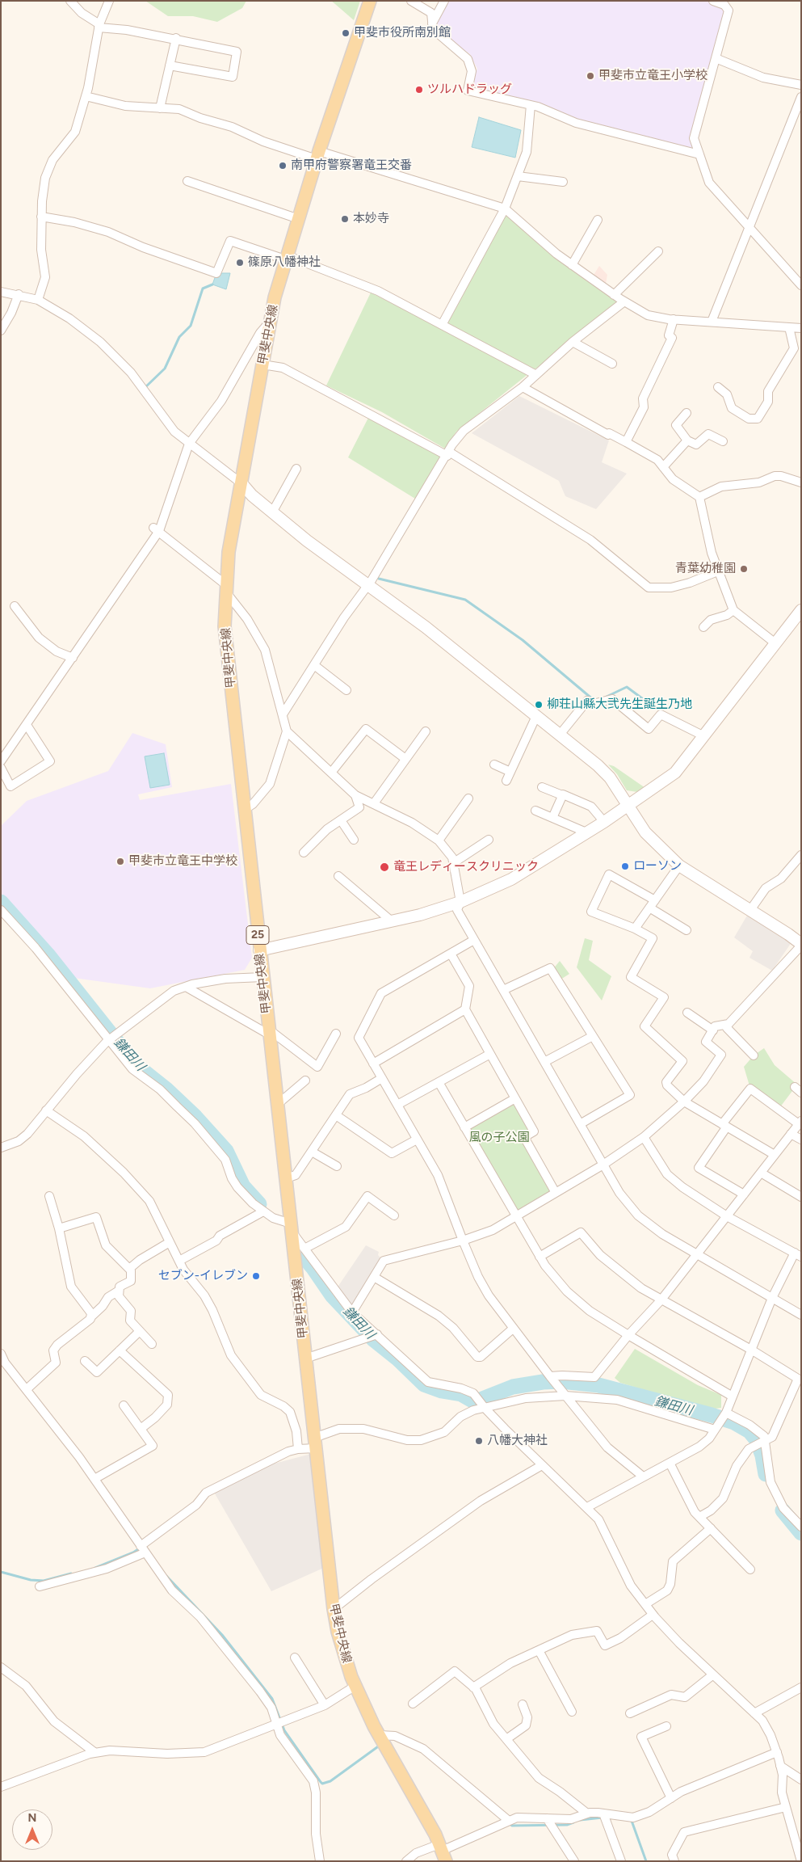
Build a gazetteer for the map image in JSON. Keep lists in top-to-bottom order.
{
  "streets": {
    "main road": ["甲斐中央線", "25"]
  },
  "water": ["鎌田川"],
  "parks": ["風の子公園"],
  "places": [
    "甲斐市役所南別館",
    "甲斐市立竜王小学校",
    "ツルハドラッグ",
    "南甲府警察署竜王交番",
    "本妙寺",
    "篠原八幡神社",
    "青葉幼稚園",
    "柳荘山縣大弐先生誕生乃地",
    "甲斐市立竜王中学校",
    "ローソン",
    "竜王レディースクリニック",
    "セブン-イレブン",
    "八幡大神社"
  ],
  "north": "top"
}
